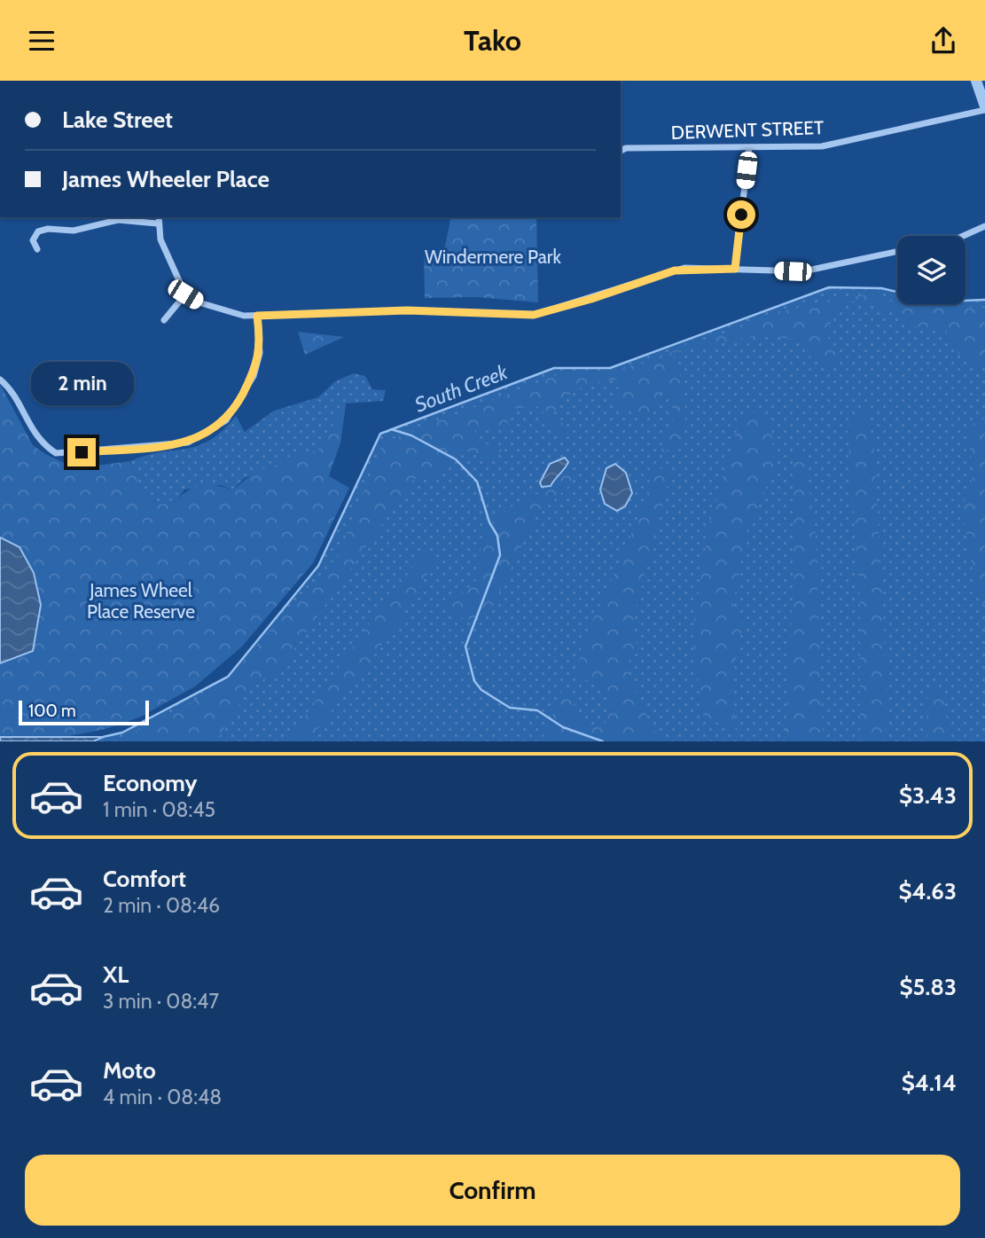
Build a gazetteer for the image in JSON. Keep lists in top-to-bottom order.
{
  "streets": {
    "street": ["DERWENT STREET"]
  },
  "water": ["South Creek"],
  "parks": ["Windermere Park", "James Wheel Place Reserve"],
  "scale_bar": "100 m",
  "page": {
    "header": "Tako",
    "banner": ["Lake Street", "James Wheeler Place"],
    "bubble": "2 min",
    "scale": "100 m",
    "list": [
      {
        "name": "Economy",
        "note": "1 min · 08:45",
        "value": "$3.43"
      },
      {
        "name": "Comfort",
        "note": "2 min · 08:46",
        "value": "$4.63"
      },
      {
        "name": "XL",
        "note": "3 min · 08:47",
        "value": "$5.83"
      },
      {
        "name": "Moto",
        "note": "4 min · 08:48",
        "value": "$4.14"
      }
    ],
    "buttons": "Confirm"
  }
}
